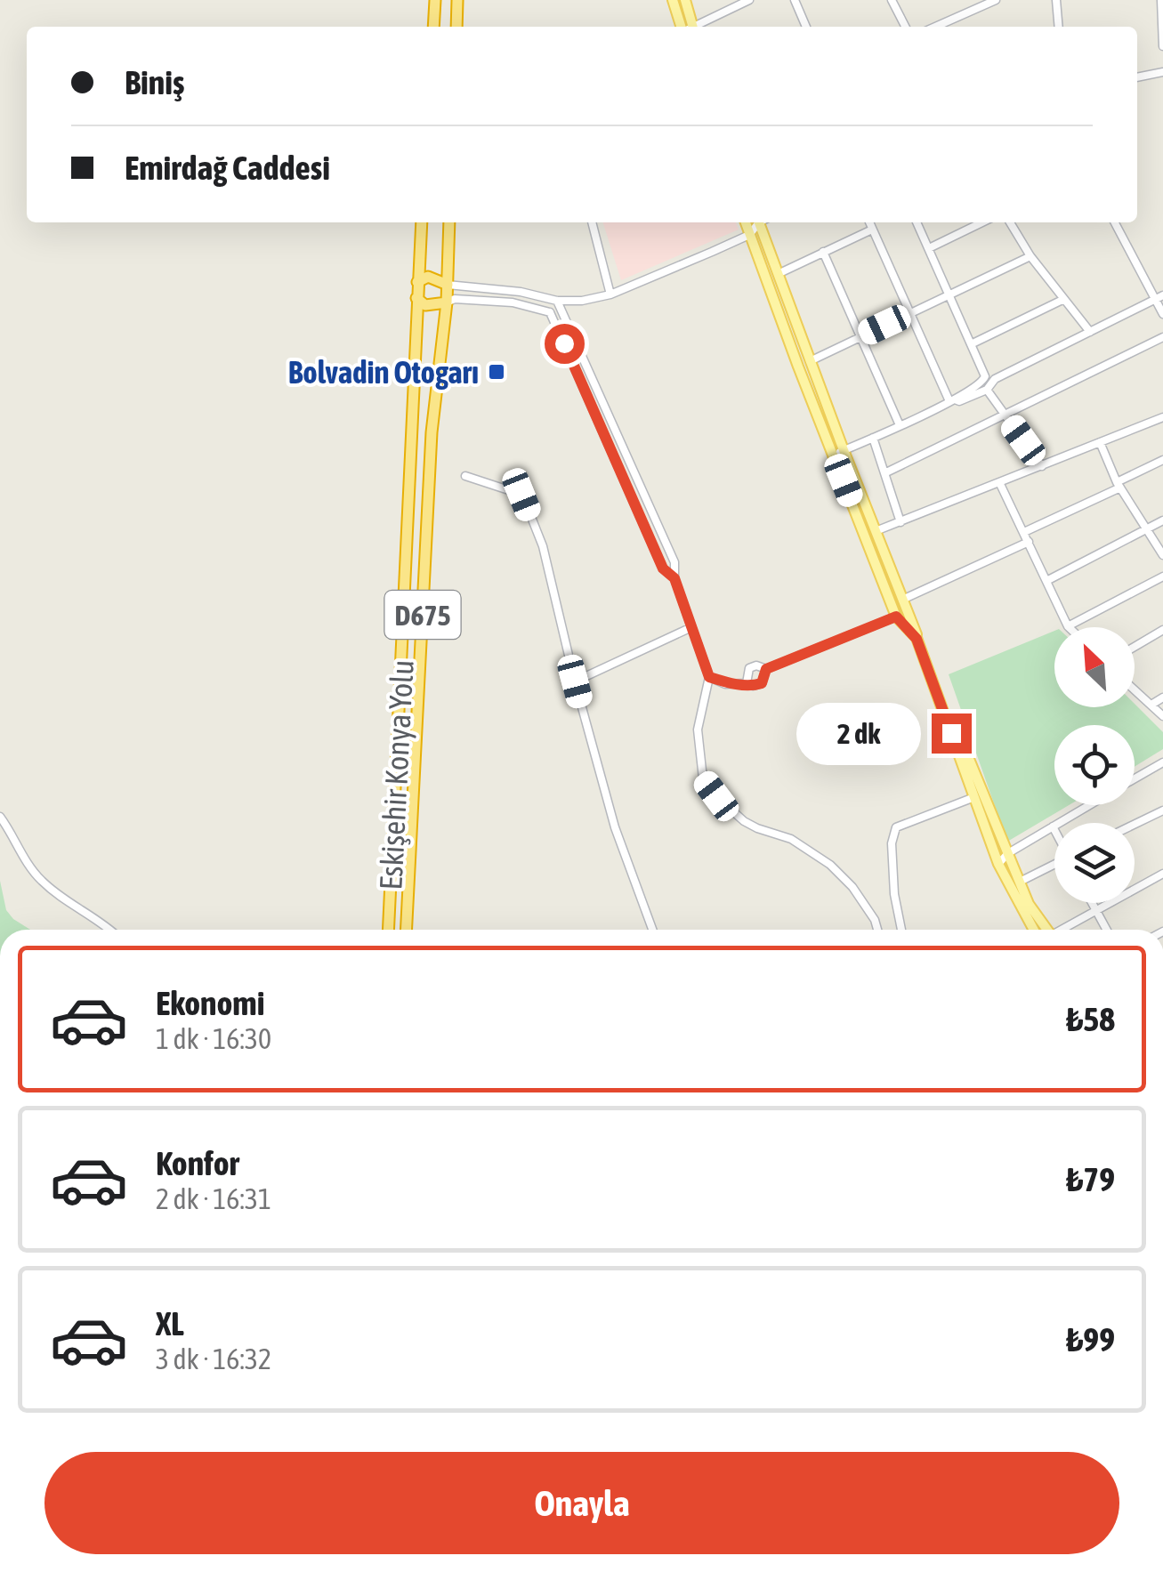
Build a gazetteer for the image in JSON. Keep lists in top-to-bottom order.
{
  "streets": {
    "highway": ["D675", "Eskişehir Konya Yolu"]
  },
  "crossings": [
    ["D675", "Eskişehir Konya Yolu"]
  ],
  "places": {
    "transit": ["Bolvadin Otogarı"]
  },
  "north": "top left",
  "page": {
    "banner": ["Biniş", "Emirdağ Caddesi"],
    "bubble": "2 dk",
    "list": [
      {
        "name": "Ekonomi",
        "note": "1 dk · 16:30",
        "value": "₺58"
      },
      {
        "name": "Konfor",
        "note": "2 dk · 16:31",
        "value": "₺79"
      },
      {
        "name": "XL",
        "note": "3 dk · 16:32",
        "value": "₺99"
      }
    ],
    "buttons": "Onayla"
  }
}
